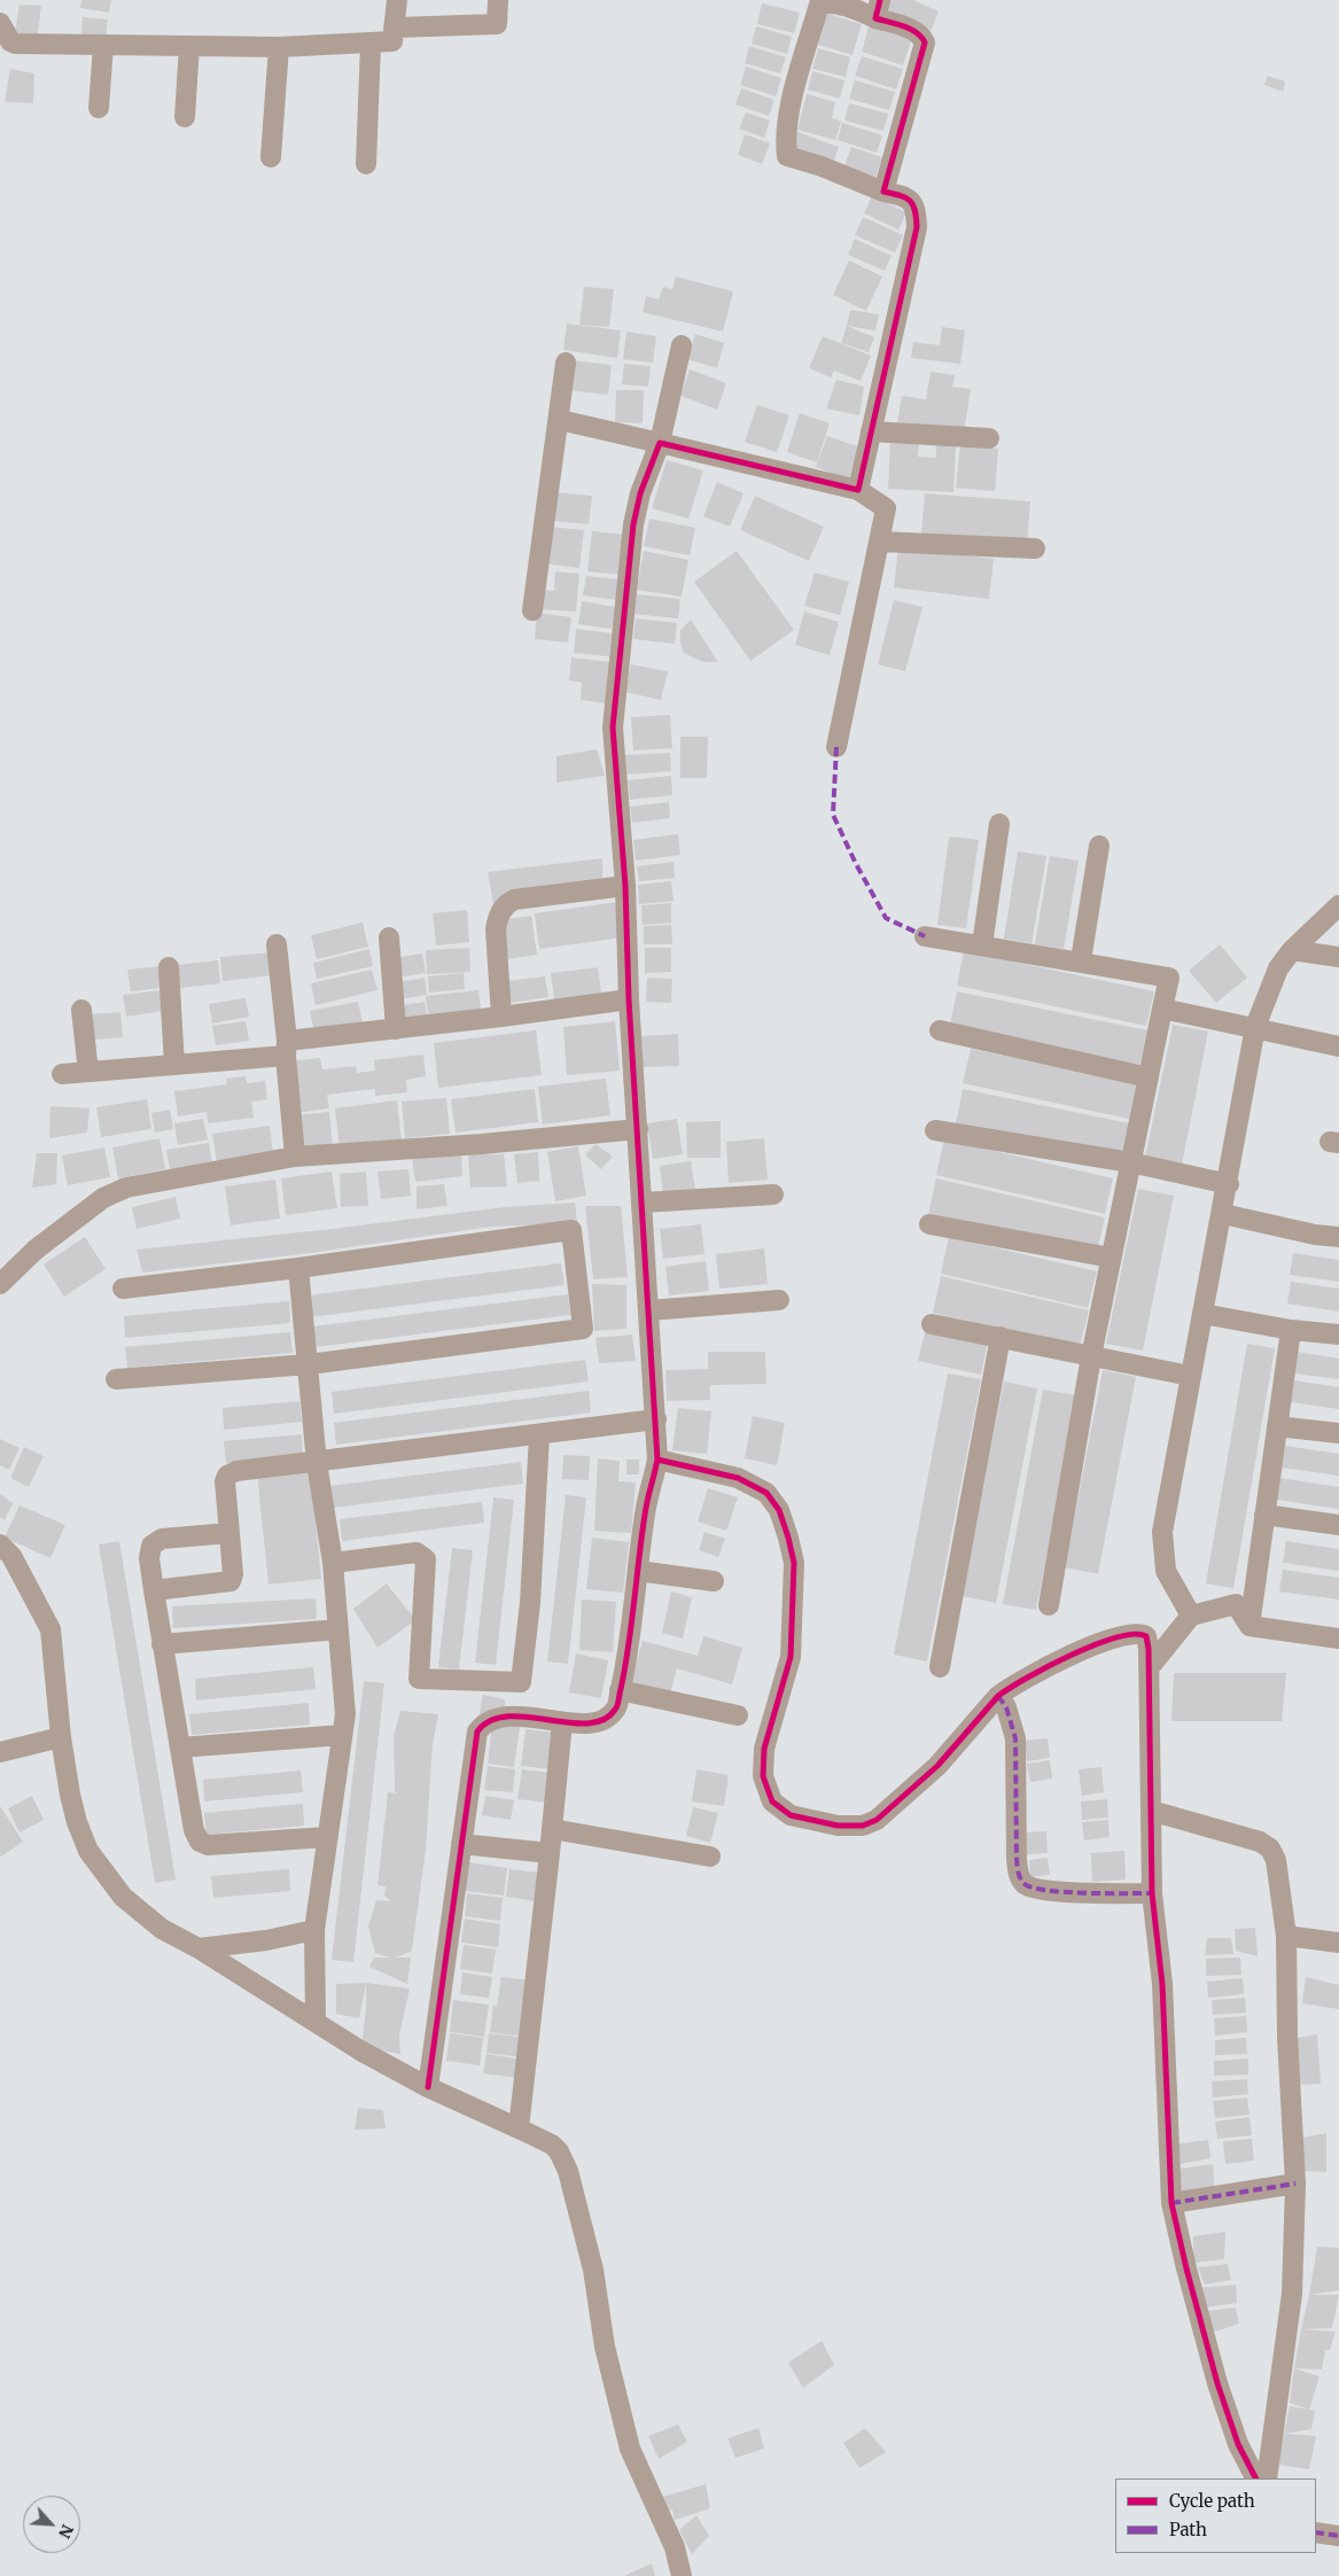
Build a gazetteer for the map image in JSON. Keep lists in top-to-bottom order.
{
  "legend": ["Cycle path", "Path"],
  "north": "bottom right"
}
